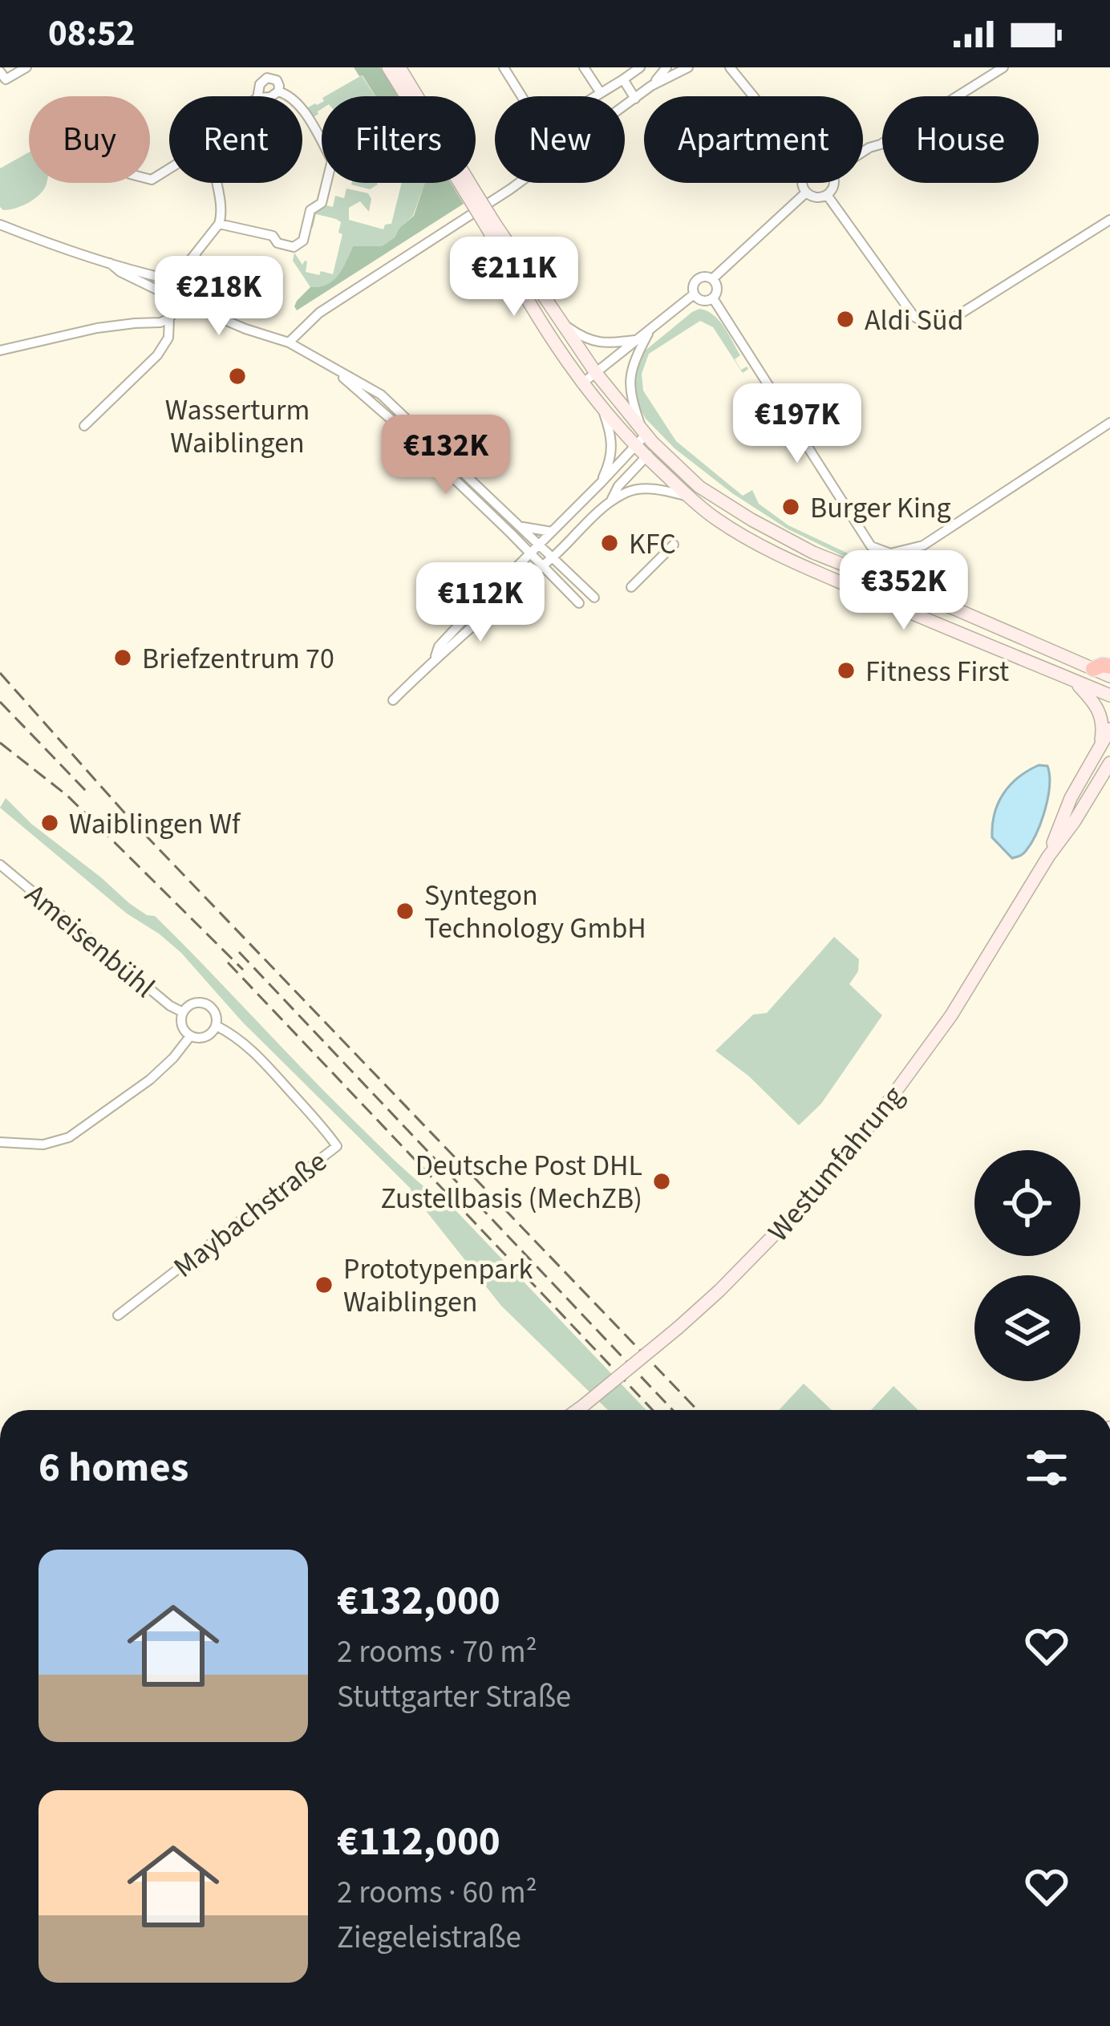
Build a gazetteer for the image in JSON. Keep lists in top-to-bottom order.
{
  "streets": {
    "main road": ["Westumfahrung"],
    "street": ["Ameisenbühl", "Maybachstraße"]
  },
  "crossings": [
    ["Ameisenbühl", "Maybachstraße"]
  ],
  "places": [
    "Aldi Süd",
    "Wasserturm Waiblingen",
    "Burger King",
    "KFC",
    "Briefzentrum 70",
    "Fitness First",
    "Waiblingen Wf",
    "Syntegon Technology GmbH",
    "Deutsche Post DHL Zustellbasis (MechZB)",
    "Prototypenpark Waiblingen"
  ],
  "page": {
    "status": "08:52",
    "chip": [
      "Buy",
      "Rent",
      "Filters",
      "New",
      "Apartment",
      "House"
    ],
    "price": [
      "€211K",
      "€218K",
      "€197K",
      "€132K",
      "€352K",
      "€112K"
    ],
    "heading": "6 homes",
    "list": [
      {
        "name": "€132,000",
        "note": "2 rooms · 70 m² · Stuttgarter Straße"
      },
      {
        "name": "€112,000",
        "note": "2 rooms · 60 m² · Ziegeleistraße"
      }
    ]
  }
}
